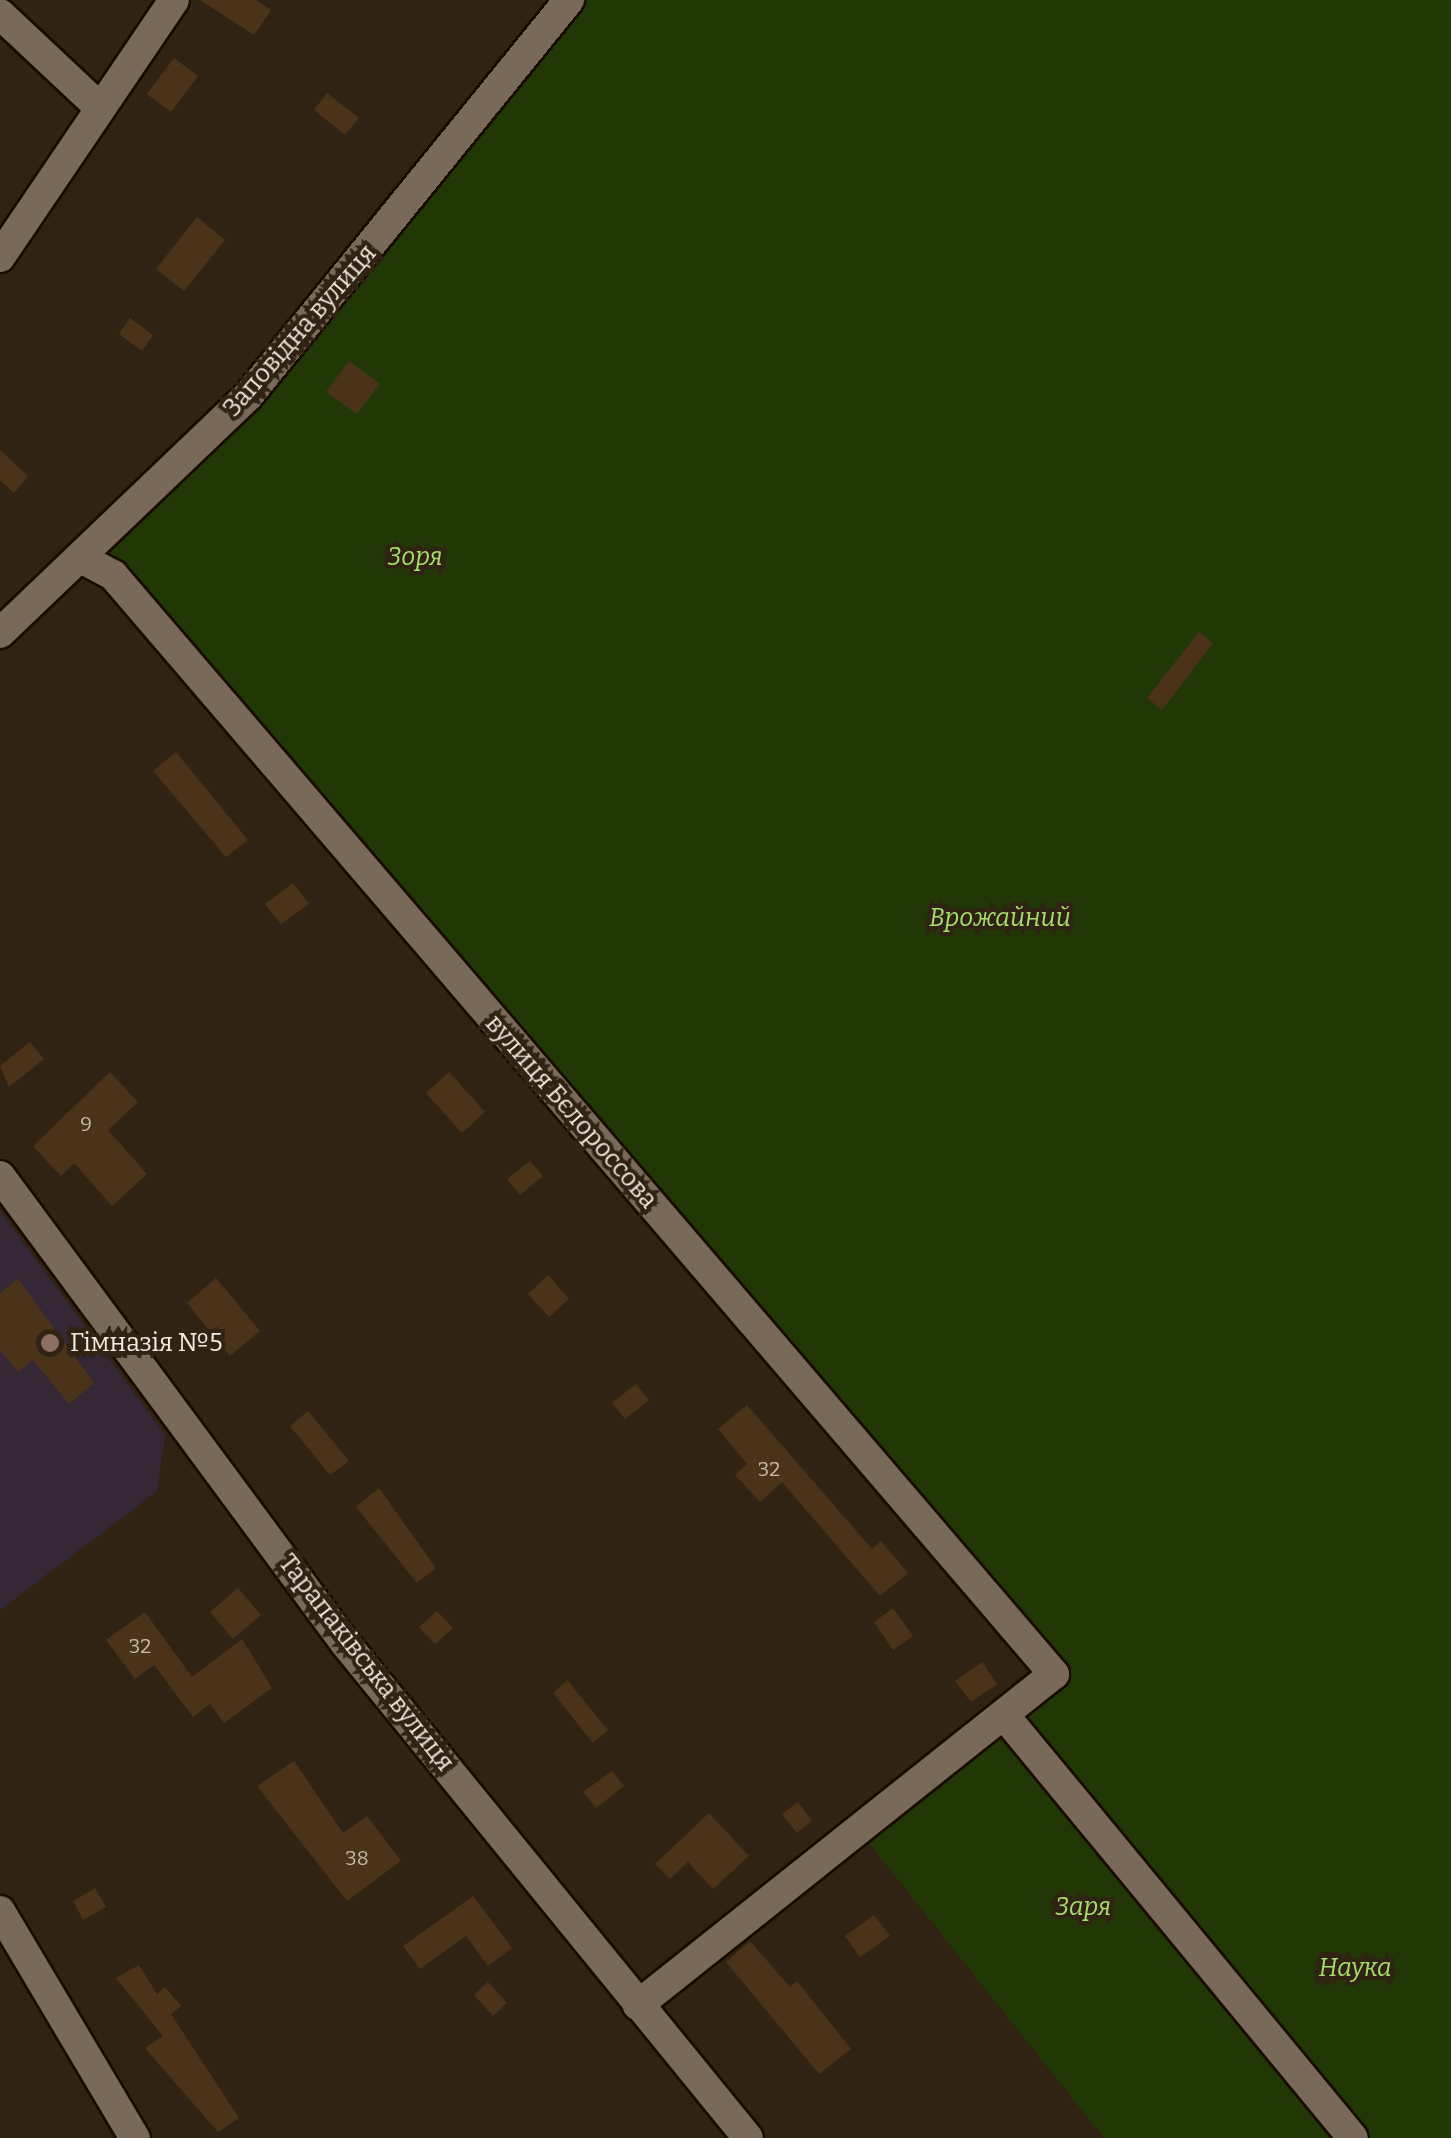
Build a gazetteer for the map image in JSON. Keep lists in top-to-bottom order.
{
  "streets": {
    "street": ["Заповідна вулиця", "вулиця Бєлороссова", "Тарапаківська вулиця"]
  },
  "crossings": [
    ["Заповідна вулиця", "вулиця Бєлороссова"]
  ],
  "parks": [
    "Зоря",
    "Врожайний",
    "Заря",
    "Наука"
  ],
  "places": ["Гімназія №5"],
  "house_numbers": [
    "9",
    "32",
    "32",
    "38"
  ]
}
